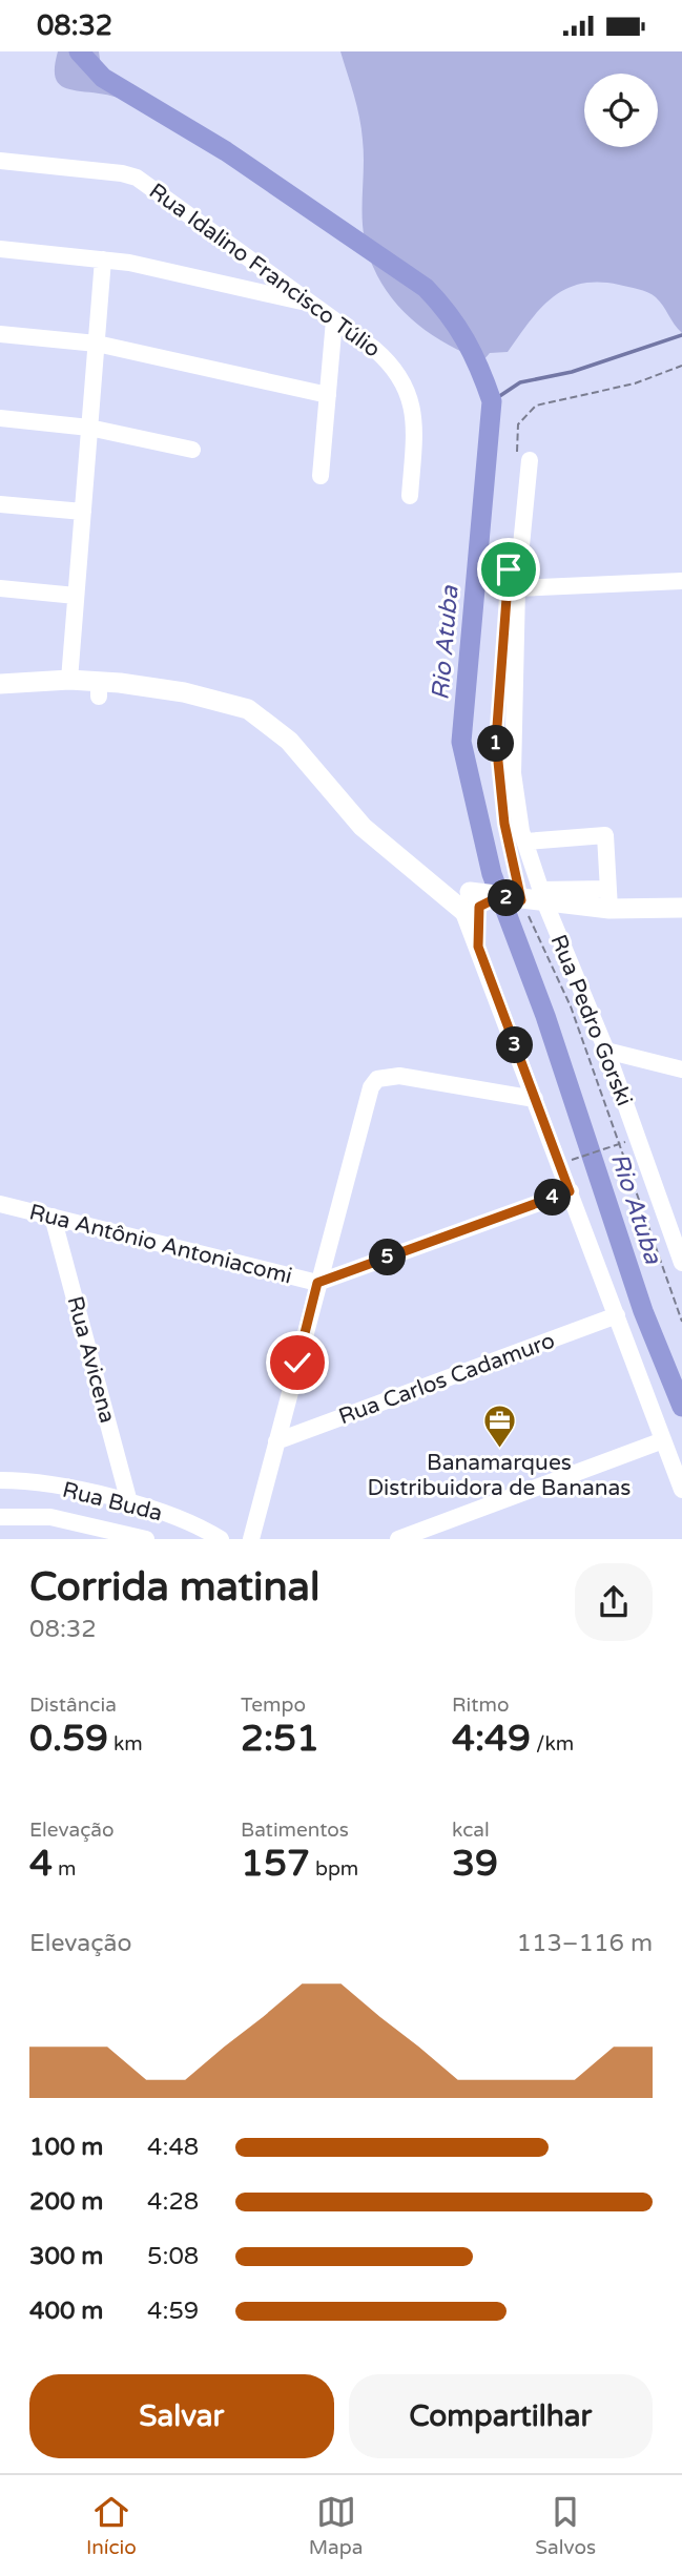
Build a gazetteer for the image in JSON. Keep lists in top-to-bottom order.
{
  "streets": {
    "street": [
      "Rua Idalino Francisco Túlio",
      "Rua Pedro Gorski",
      "Rua Antônio Antoniacomi",
      "Rua Avicena",
      "Rua Carlos Cadamuro",
      "Rua Buda"
    ]
  },
  "crossings": [
    ["Rua Antônio Antoniacomi", "Rua Avicena"],
    ["Rua Avicena", "Rua Buda"]
  ],
  "water": ["Rio Atuba"],
  "places": {
    "office": ["Banamarques Distribuidora de Bananas"]
  },
  "page": {
    "status": "08:32",
    "pins": [
      "1",
      "2",
      "3",
      "4",
      "5"
    ],
    "heading": ["Corrida matinal", "08:32"],
    "stats": [
      ["Distância", "0.59 km"],
      ["Tempo", "2:51"],
      ["Ritmo", "4:49 /km"],
      ["Elevação", "4 m"],
      ["Batimentos", "157 bpm"],
      ["kcal", "39"]
    ],
    "chart": ["Elevação", "113–116 m"],
    "list": [
      {
        "name": "100 m",
        "note": "4:48"
      },
      {
        "name": "200 m",
        "note": "4:28"
      },
      {
        "name": "300 m",
        "note": "5:08"
      },
      {
        "name": "400 m",
        "note": "4:59"
      }
    ],
    "buttons": ["Salvar", "Compartilhar"],
    "tabs": ["Início", "Mapa", "Salvos"]
  }
}
